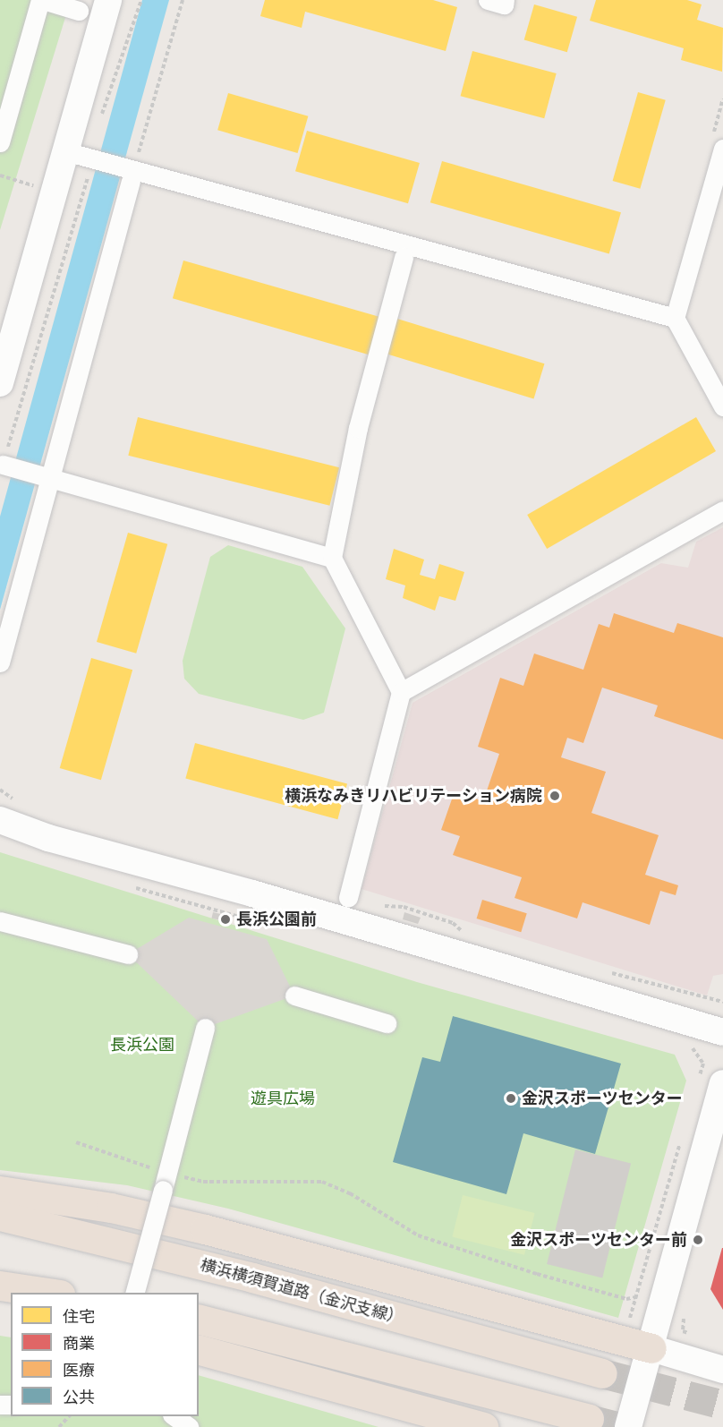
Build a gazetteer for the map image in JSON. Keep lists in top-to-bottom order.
{
  "streets": {
    "highway": ["横浜横須賀道路（金沢支線）"]
  },
  "parks": ["長浜公園", "遊具広場"],
  "places": [
    "横浜なみきリハビリテーション病院",
    "長浜公園前",
    "金沢スポーツセンター",
    "金沢スポーツセンター前"
  ],
  "legend": [
    "住宅",
    "商業",
    "医療",
    "公共"
  ]
}
